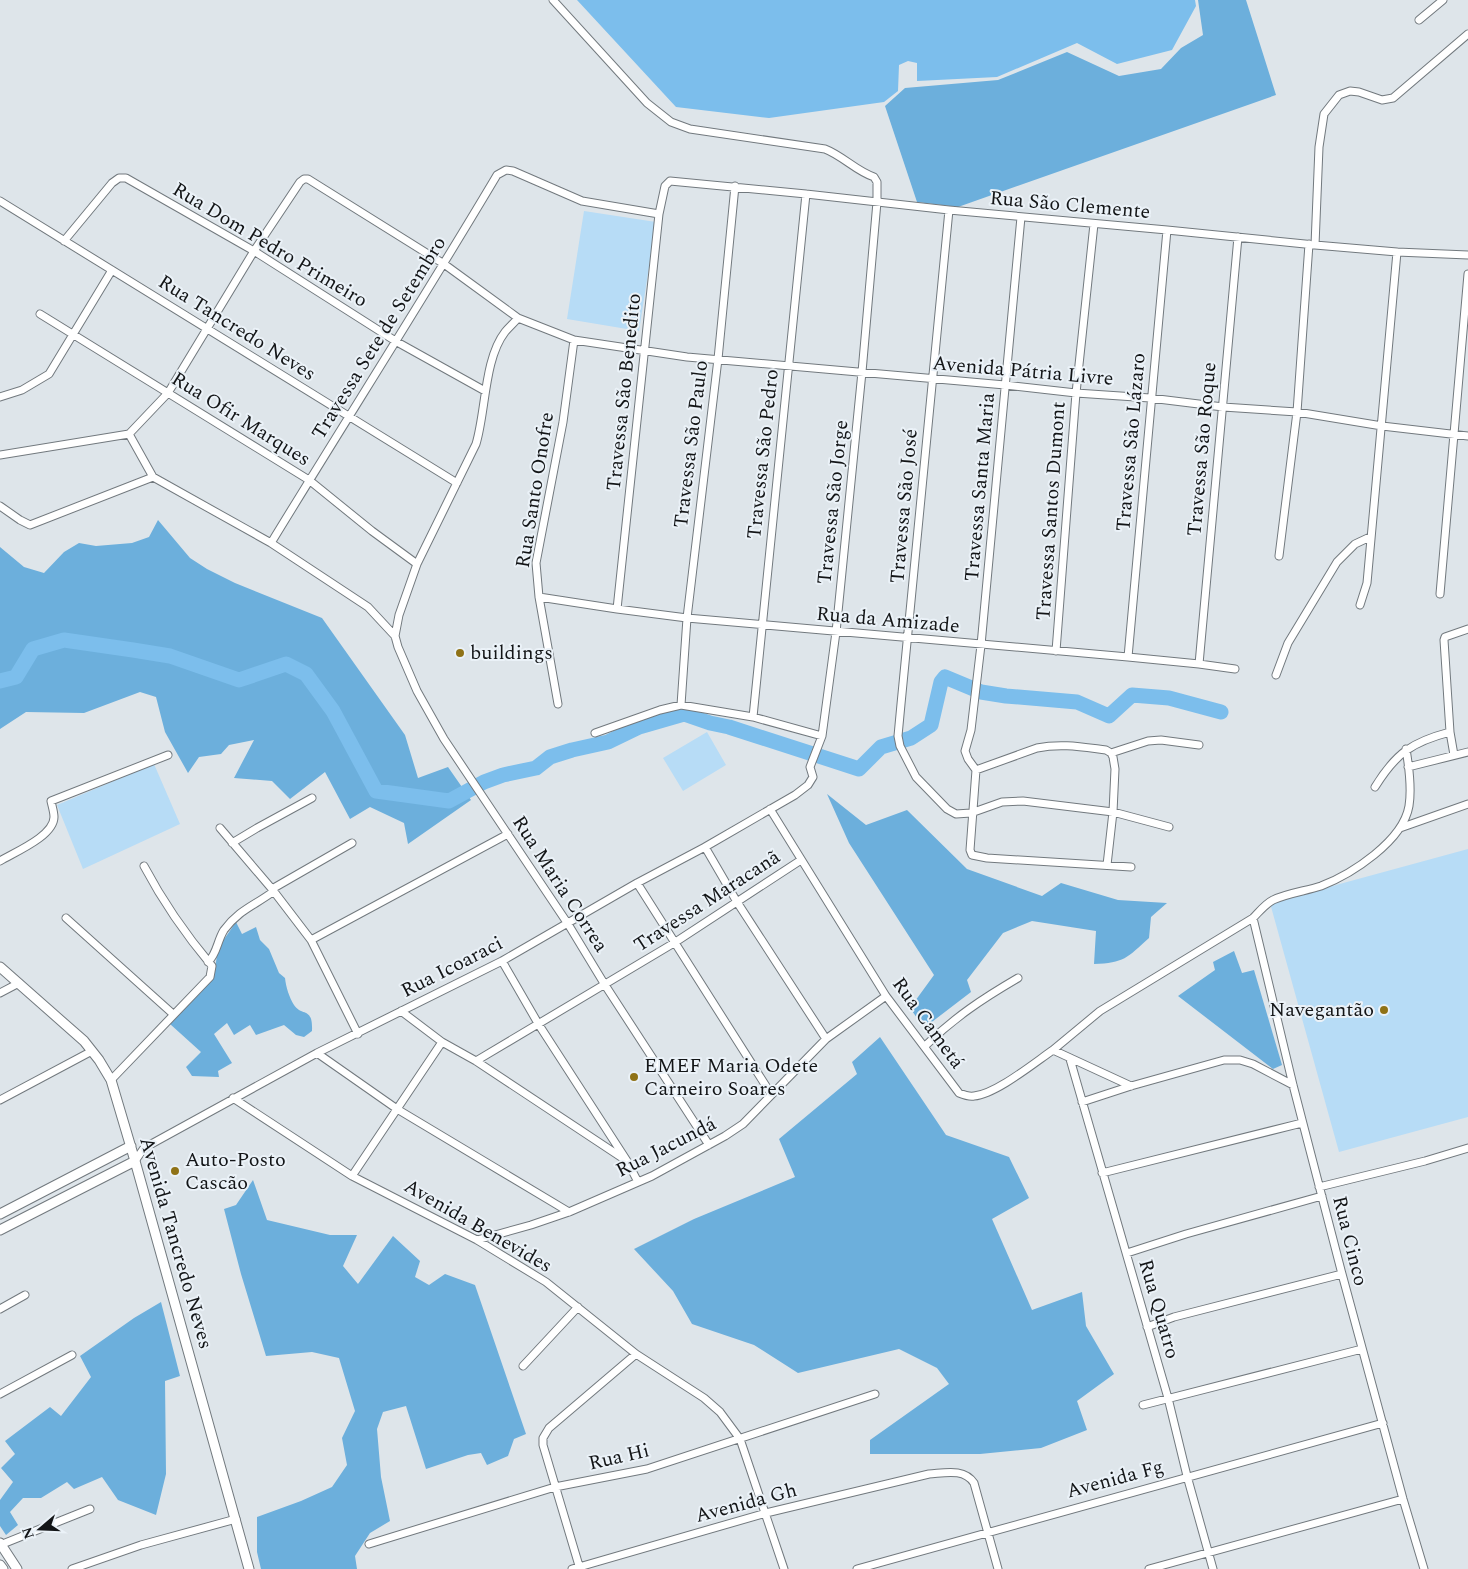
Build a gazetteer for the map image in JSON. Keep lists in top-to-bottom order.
{
  "streets": {
    "street": [
      "Rua São Clemente",
      "Rua Dom Pedro Primeiro",
      "Rua Tancredo Neves",
      "Travessa Sete de Setembro",
      "Avenida Pátria Livre",
      "Travessa São Benedito",
      "Rua Ofir Marques",
      "Travessa São Lázaro",
      "Travessa São Paulo",
      "Travessa São Roque",
      "Travessa São Pedro",
      "Travessa Santa Maria",
      "Rua Santo Onofre",
      "Travessa São Jorge",
      "Travessa São José",
      "Travessa Santos Dumont",
      "Rua da Amizade",
      "Rua Maria Correa",
      "Travessa Maracanã",
      "Rua Icoaraci",
      "Rua Cametá",
      "Rua Jacundá",
      "Avenida Benevides",
      "Rua Cinco",
      "Avenida Tancredo Neves",
      "Rua Quatro",
      "Rua Hi",
      "Avenida Fg",
      "Avenida Gh"
    ]
  },
  "crossings": [
    ["Rua São Clemente", "Travessa São Benedito"],
    ["Rua São Clemente", "Travessa São Lázaro"],
    ["Rua São Clemente", "Travessa São Paulo"],
    ["Rua São Clemente", "Travessa São Roque"],
    ["Rua São Clemente", "Travessa São Pedro"],
    ["Rua São Clemente", "Travessa Santa Maria"],
    ["Rua São Clemente", "Travessa São Jorge"],
    ["Rua São Clemente", "Travessa São José"],
    ["Rua São Clemente", "Travessa Santos Dumont"],
    ["Rua Dom Pedro Primeiro", "Rua Tancredo Neves"],
    ["Rua Dom Pedro Primeiro", "Travessa Sete de Setembro"],
    ["Rua Dom Pedro Primeiro", "Avenida Pátria Livre"],
    ["Rua Tancredo Neves", "Travessa Sete de Setembro"],
    ["Travessa Sete de Setembro", "Avenida Pátria Livre"],
    ["Travessa Sete de Setembro", "Travessa São Benedito"],
    ["Travessa Sete de Setembro", "Rua Ofir Marques"],
    ["Avenida Pátria Livre", "Travessa São Benedito"],
    ["Avenida Pátria Livre", "Travessa São Lázaro"],
    ["Avenida Pátria Livre", "Travessa São Paulo"],
    ["Avenida Pátria Livre", "Travessa São Roque"],
    ["Avenida Pátria Livre", "Travessa São Pedro"],
    ["Avenida Pátria Livre", "Travessa Santa Maria"],
    ["Avenida Pátria Livre", "Rua Santo Onofre"],
    ["Avenida Pátria Livre", "Travessa São Jorge"],
    ["Avenida Pátria Livre", "Travessa São José"],
    ["Avenida Pátria Livre", "Travessa Santos Dumont"],
    ["Travessa São Benedito", "Rua da Amizade"],
    ["Travessa São Lázaro", "Rua da Amizade"],
    ["Travessa São Paulo", "Rua da Amizade"],
    ["Travessa São Roque", "Rua da Amizade"],
    ["Travessa São Pedro", "Rua da Amizade"],
    ["Travessa Santa Maria", "Rua da Amizade"],
    ["Rua Santo Onofre", "Rua da Amizade"],
    ["Travessa São Jorge", "Rua da Amizade"],
    ["Travessa São Jorge", "Rua Icoaraci"],
    ["Travessa São Jorge", "Rua Cametá"],
    ["Travessa São José", "Rua da Amizade"],
    ["Travessa Santos Dumont", "Rua da Amizade"],
    ["Rua Maria Correa", "Travessa Maracanã"],
    ["Rua Maria Correa", "Rua Icoaraci"],
    ["Rua Maria Correa", "Rua Jacundá"],
    ["Travessa Maracanã", "Rua Cametá"],
    ["Rua Icoaraci", "Rua Cametá"],
    ["Rua Icoaraci", "Avenida Benevides"],
    ["Rua Icoaraci", "Avenida Tancredo Neves"],
    ["Rua Cametá", "Rua Jacundá"],
    ["Rua Jacundá", "Avenida Benevides"],
    ["Avenida Benevides", "Rua Hi"],
    ["Avenida Benevides", "Avenida Gh"],
    ["Rua Cinco", "Avenida Fg"],
    ["Rua Quatro", "Avenida Fg"],
    ["Avenida Fg", "Avenida Gh"]
  ],
  "places": [
    "buildings",
    "Navegantão",
    "EMEF Maria Odete Carneiro Soares",
    "Auto-Posto Cascão"
  ],
  "north": "left"
}
